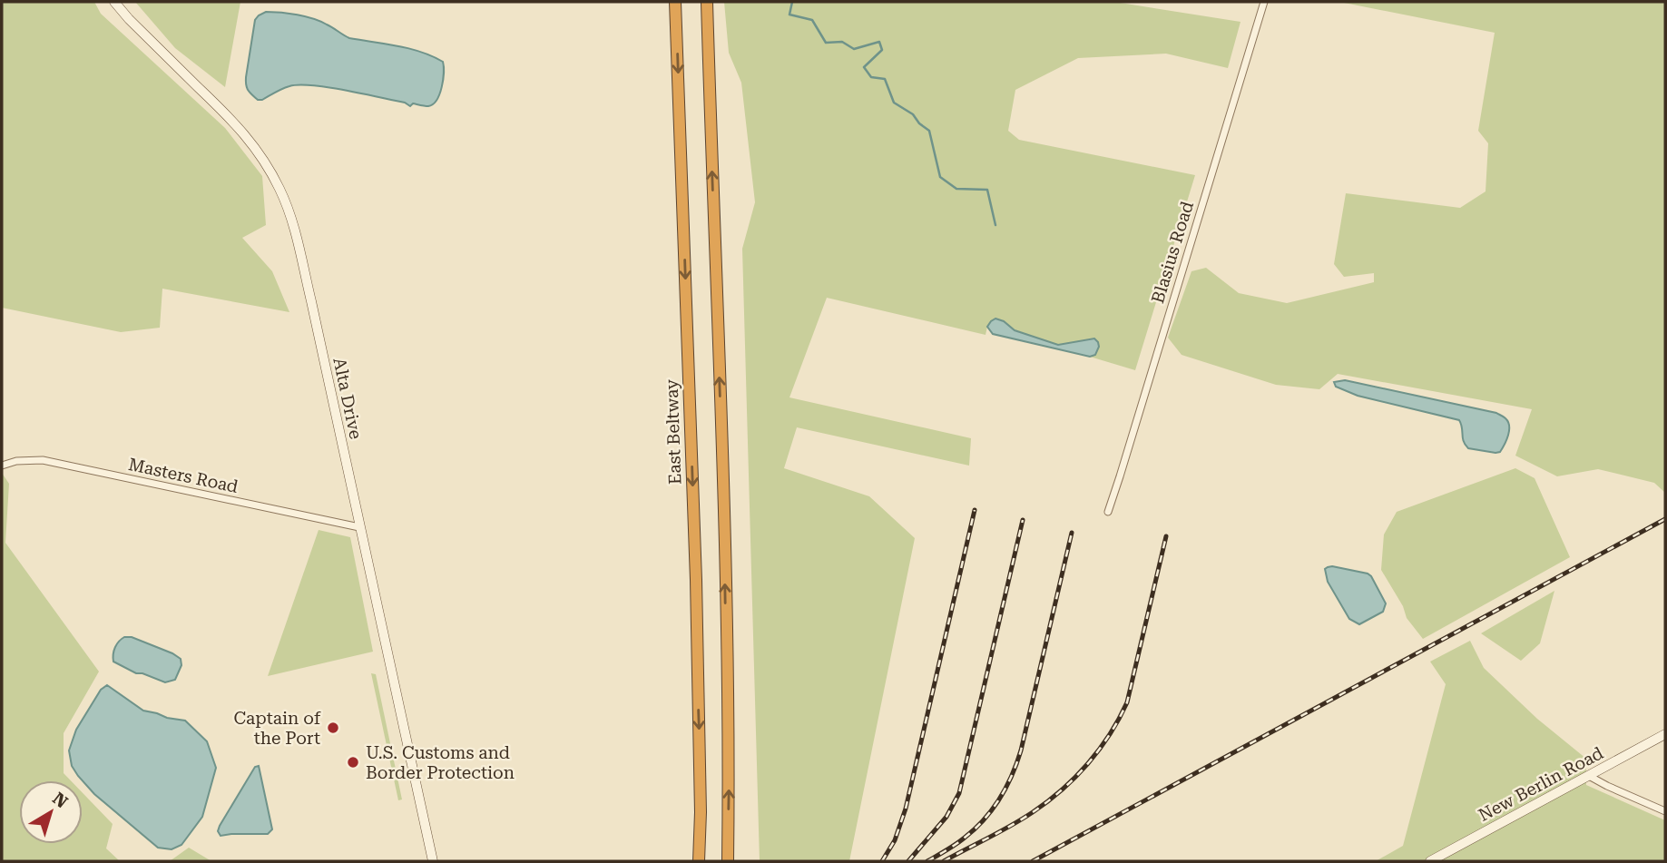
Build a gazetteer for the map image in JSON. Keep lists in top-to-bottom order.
{
  "streets": {
    "highway": ["East Beltway"],
    "street": [
      "Blasius Road",
      "Alta Drive",
      "Masters Road",
      "New Berlin Road"
    ]
  },
  "crossings": [
    ["Alta Drive", "Masters Road"]
  ],
  "places": ["Captain of the Port", "U.S. Customs and Border Protection"],
  "north": "top right"
}
